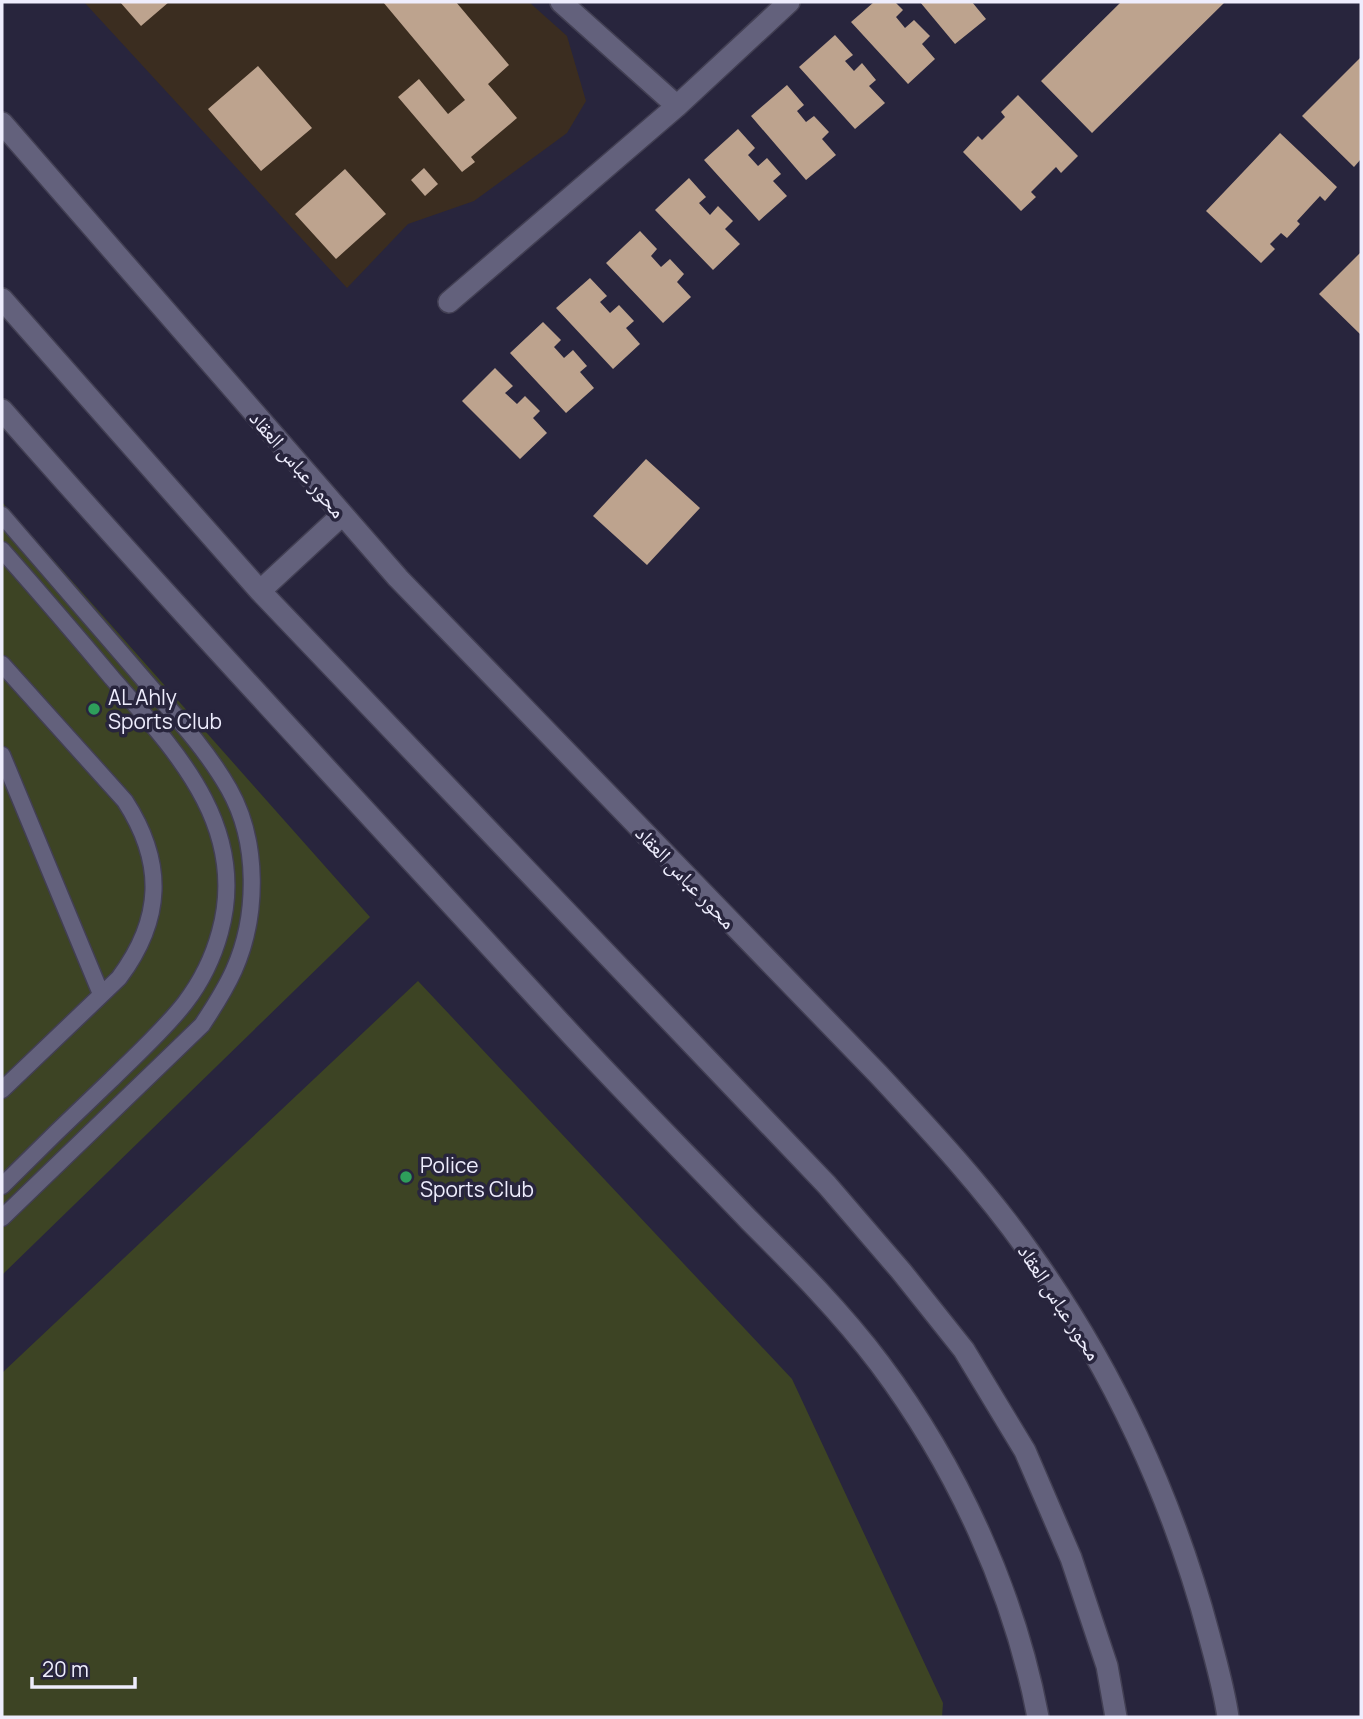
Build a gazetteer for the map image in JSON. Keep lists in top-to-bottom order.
{
  "streets": {
    "main road": ["محور عباس العقاد"]
  },
  "places": ["AL Ahly Sports Club", "Police Sports Club"],
  "scale_bar": "20 m"
}
